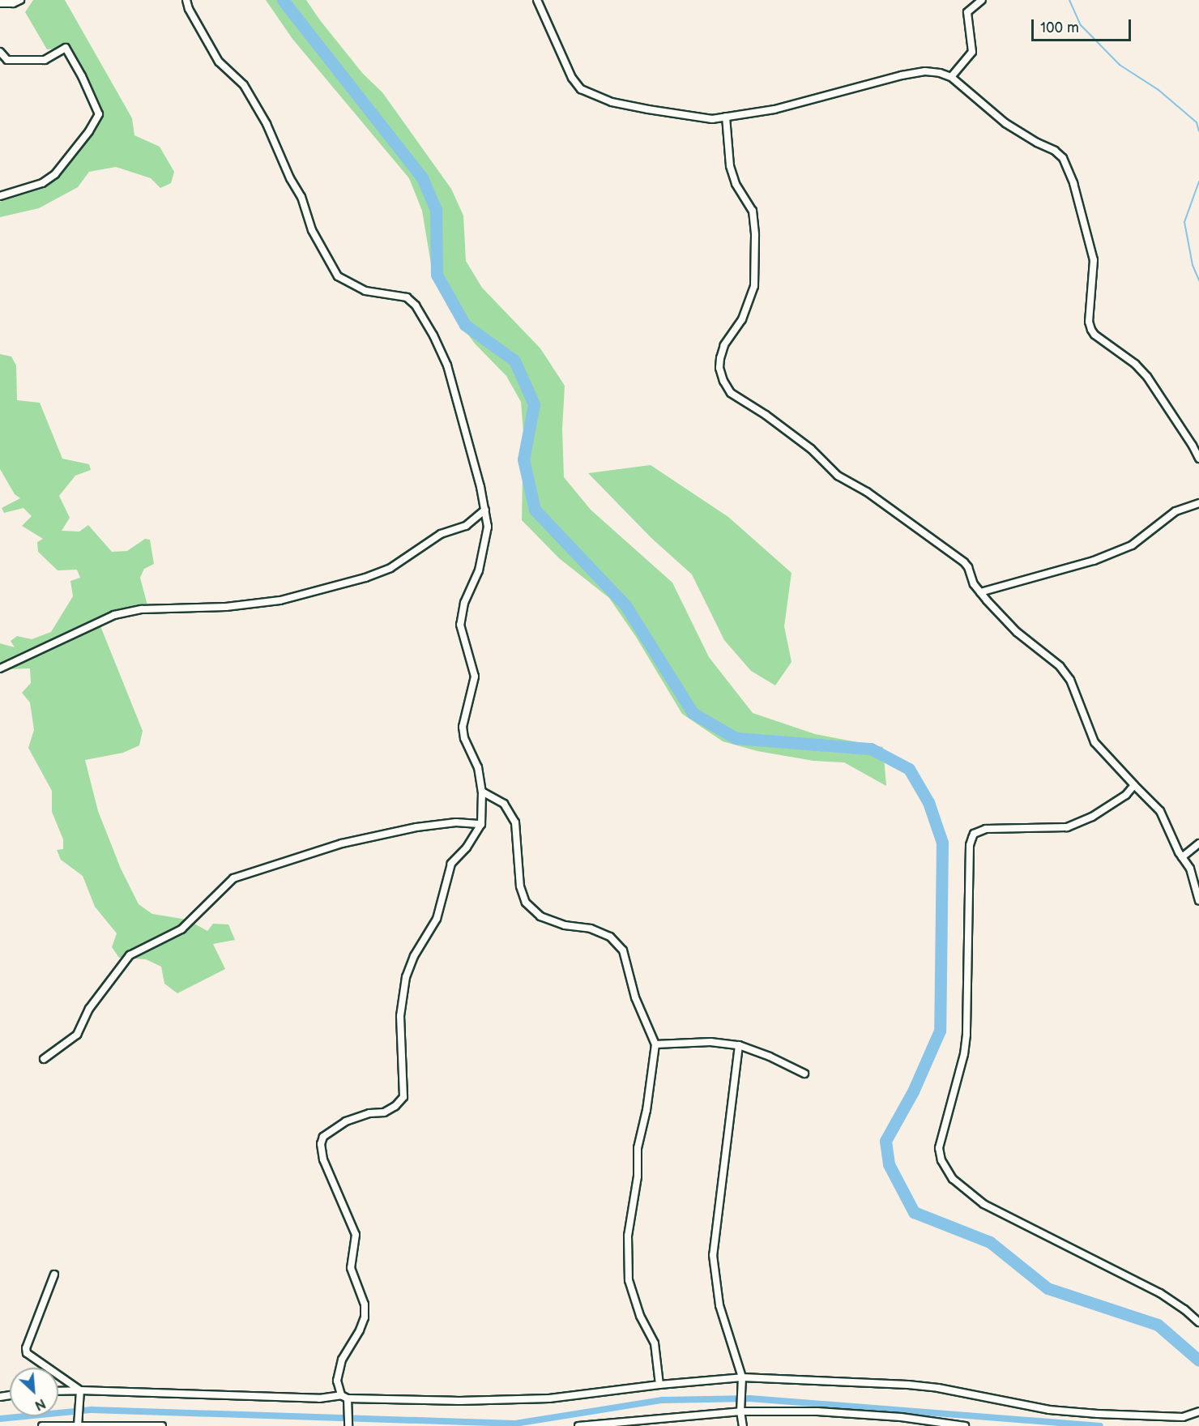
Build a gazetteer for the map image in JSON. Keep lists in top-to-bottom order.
{
  "scale_bar": "100 m",
  "north": "bottom right"
}
